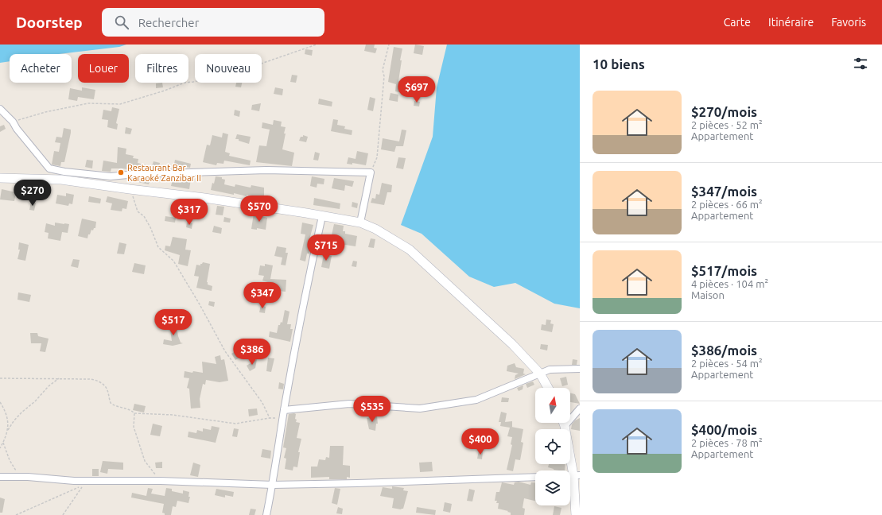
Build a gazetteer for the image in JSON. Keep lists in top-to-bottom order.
{
  "places": ["Restaurant Bar Karaoké Zanzibar II"],
  "north": "top",
  "page": {
    "header": "Doorstep",
    "search": "Rechercher",
    "nav": ["Carte", "Itinéraire", "Favoris"],
    "heading": "10 biens",
    "chip": [
      "Acheter",
      "Louer",
      "Filtres",
      "Nouveau"
    ],
    "price": [
      "$697",
      "$270",
      "$570",
      "$317",
      "$715",
      "$347",
      "$517",
      "$386",
      "$535",
      "$400"
    ],
    "list": [
      {
        "name": "$270/mois",
        "note": "2 pièces · 52 m² · Appartement"
      },
      {
        "name": "$347/mois",
        "note": "2 pièces · 66 m² · Appartement"
      },
      {
        "name": "$517/mois",
        "note": "4 pièces · 104 m² · Maison"
      },
      {
        "name": "$386/mois",
        "note": "2 pièces · 54 m² · Appartement"
      },
      {
        "name": "$400/mois",
        "note": "2 pièces · 78 m² · Appartement"
      }
    ]
  }
}
